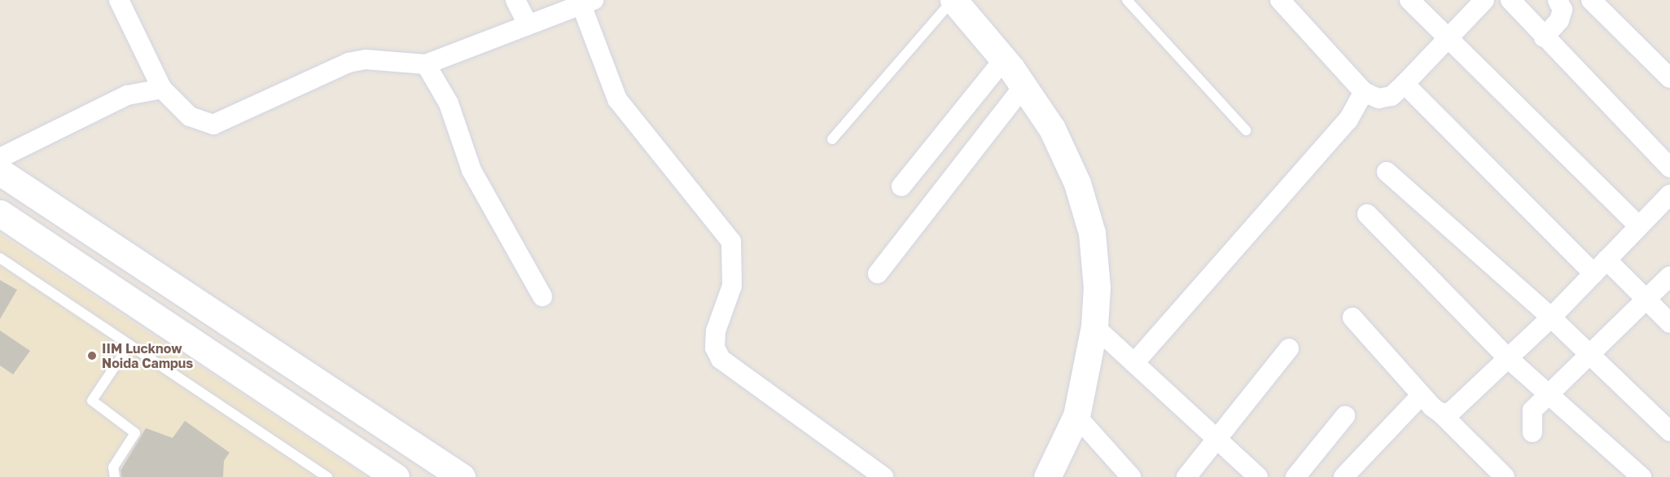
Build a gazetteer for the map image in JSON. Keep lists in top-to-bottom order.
{
  "places": ["IIM Lucknow Noida Campus"]
}
